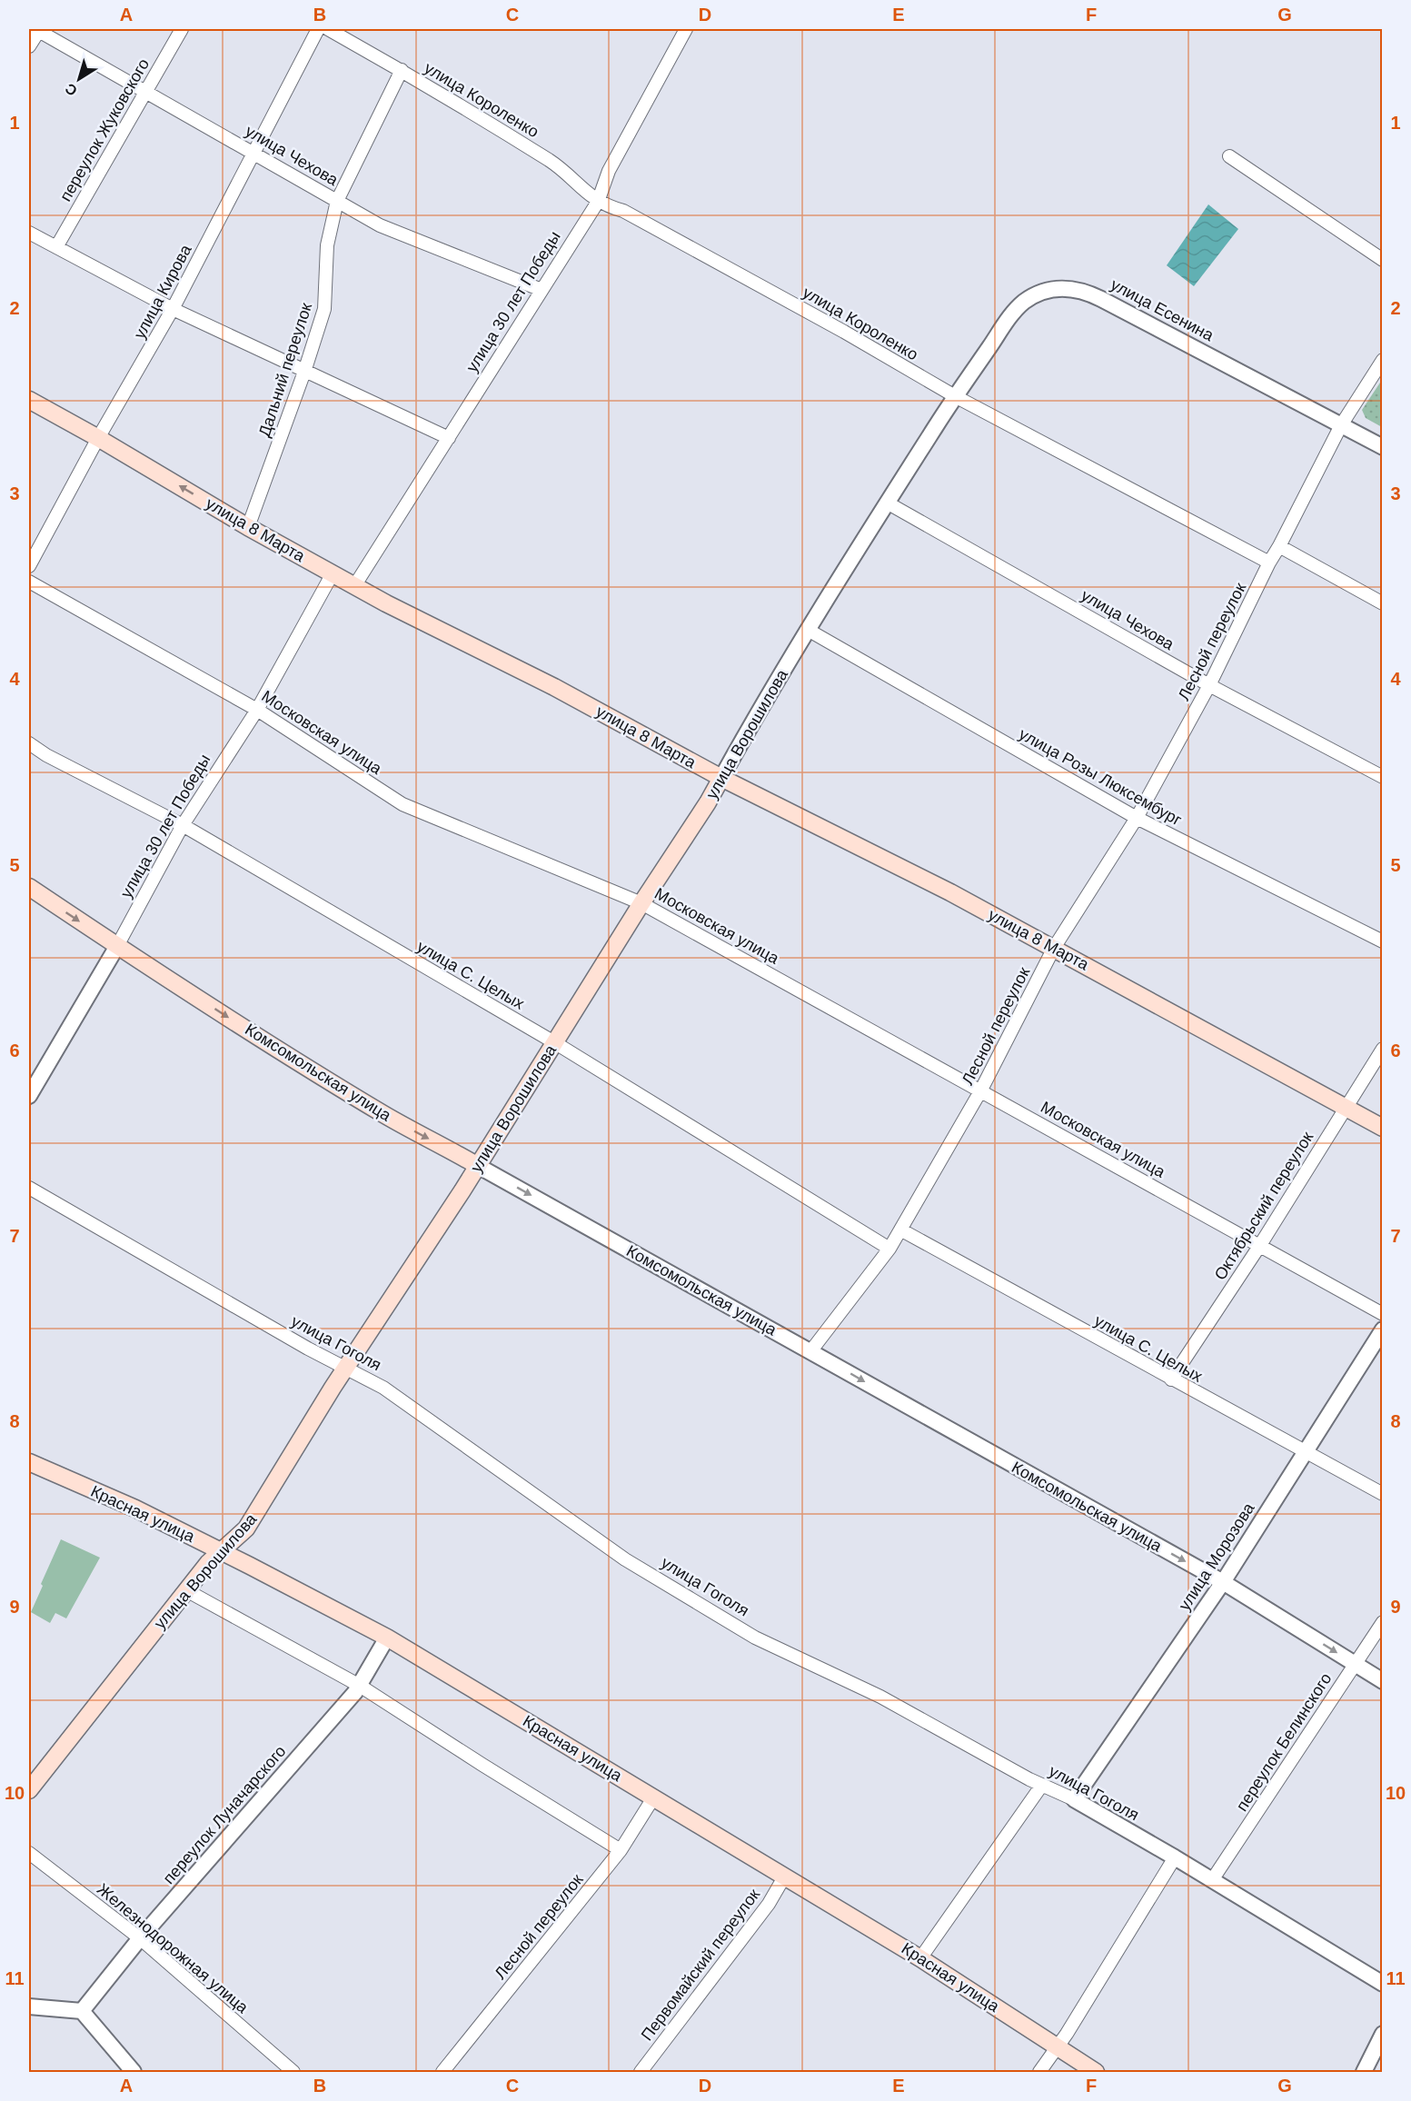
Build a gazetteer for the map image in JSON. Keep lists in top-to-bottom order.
{
  "streets": {
    "main road": [
      "улица 8 Марта",
      "улица Ворошилова",
      "Комсомольская улица",
      "Красная улица"
    ],
    "street": [
      "улица Короленко",
      "переулок Жуковского",
      "улица Чехова",
      "улица Кирова",
      "улица 30 лет Победы",
      "улица Есенина",
      "Дальний переулок",
      "Лесной переулок",
      "Московская улица",
      "улица Розы Люксембург",
      "улица С. Целых",
      "Октябрьский переулок",
      "улица Гоголя",
      "улица Морозова",
      "переулок Белинского",
      "переулок Луначарского",
      "Железнодорожная улица",
      "Первомайский переулок"
    ]
  },
  "crossings": [
    ["улица Короленко", "улица 30 лет Победы"],
    ["улица Короленко", "улица Есенина"],
    ["улица Короленко", "Дальний переулок"],
    ["улица Короленко", "Лесной переулок"],
    ["улица Короленко", "улица Ворошилова"],
    ["переулок Жуковского", "улица Чехова"],
    ["улица Чехова", "улица Кирова"],
    ["улица Чехова", "улица 30 лет Победы"],
    ["улица Чехова", "Дальний переулок"],
    ["улица Чехова", "Лесной переулок"],
    ["улица Чехова", "улица Ворошилова"],
    ["улица Кирова", "улица 8 Марта"],
    ["улица 30 лет Победы", "улица 8 Марта"],
    ["улица 30 лет Победы", "Московская улица"],
    ["улица 30 лет Победы", "улица С. Целых"],
    ["улица 30 лет Победы", "Комсомольская улица"],
    ["улица Есенина", "улица Ворошилова"],
    ["Дальний переулок", "улица 8 Марта"],
    ["улица 8 Марта", "Лесной переулок"],
    ["улица 8 Марта", "улица Ворошилова"],
    ["улица 8 Марта", "Октябрьский переулок"],
    ["Лесной переулок", "Московская улица"],
    ["Лесной переулок", "улица Розы Люксембург"],
    ["Лесной переулок", "улица С. Целых"],
    ["Лесной переулок", "Комсомольская улица"],
    ["Лесной переулок", "Красная улица"],
    ["Московская улица", "улица Ворошилова"],
    ["Московская улица", "Октябрьский переулок"],
    ["улица Ворошилова", "улица Розы Люксембург"],
    ["улица Ворошилова", "улица С. Целых"],
    ["улица Ворошилова", "Комсомольская улица"],
    ["улица Ворошилова", "улица Гоголя"],
    ["улица Ворошилова", "Красная улица"],
    ["улица С. Целых", "Октябрьский переулок"],
    ["улица С. Целых", "улица Морозова"],
    ["Комсомольская улица", "улица Морозова"],
    ["Комсомольская улица", "переулок Белинского"],
    ["улица Гоголя", "улица Морозова"],
    ["улица Гоголя", "переулок Белинского"],
    ["Красная улица", "переулок Луначарского"],
    ["Красная улица", "Первомайский переулок"],
    ["переулок Луначарского", "Железнодорожная улица"]
  ],
  "one_way": ["Комсомольская улица"],
  "north": "bottom left",
  "grid": {
    "columns": [
      "A",
      "B",
      "C",
      "D",
      "E",
      "F",
      "G"
    ],
    "rows": [
      "1",
      "2",
      "3",
      "4",
      "5",
      "6",
      "7",
      "8",
      "9",
      "10",
      "11"
    ]
  }
}
